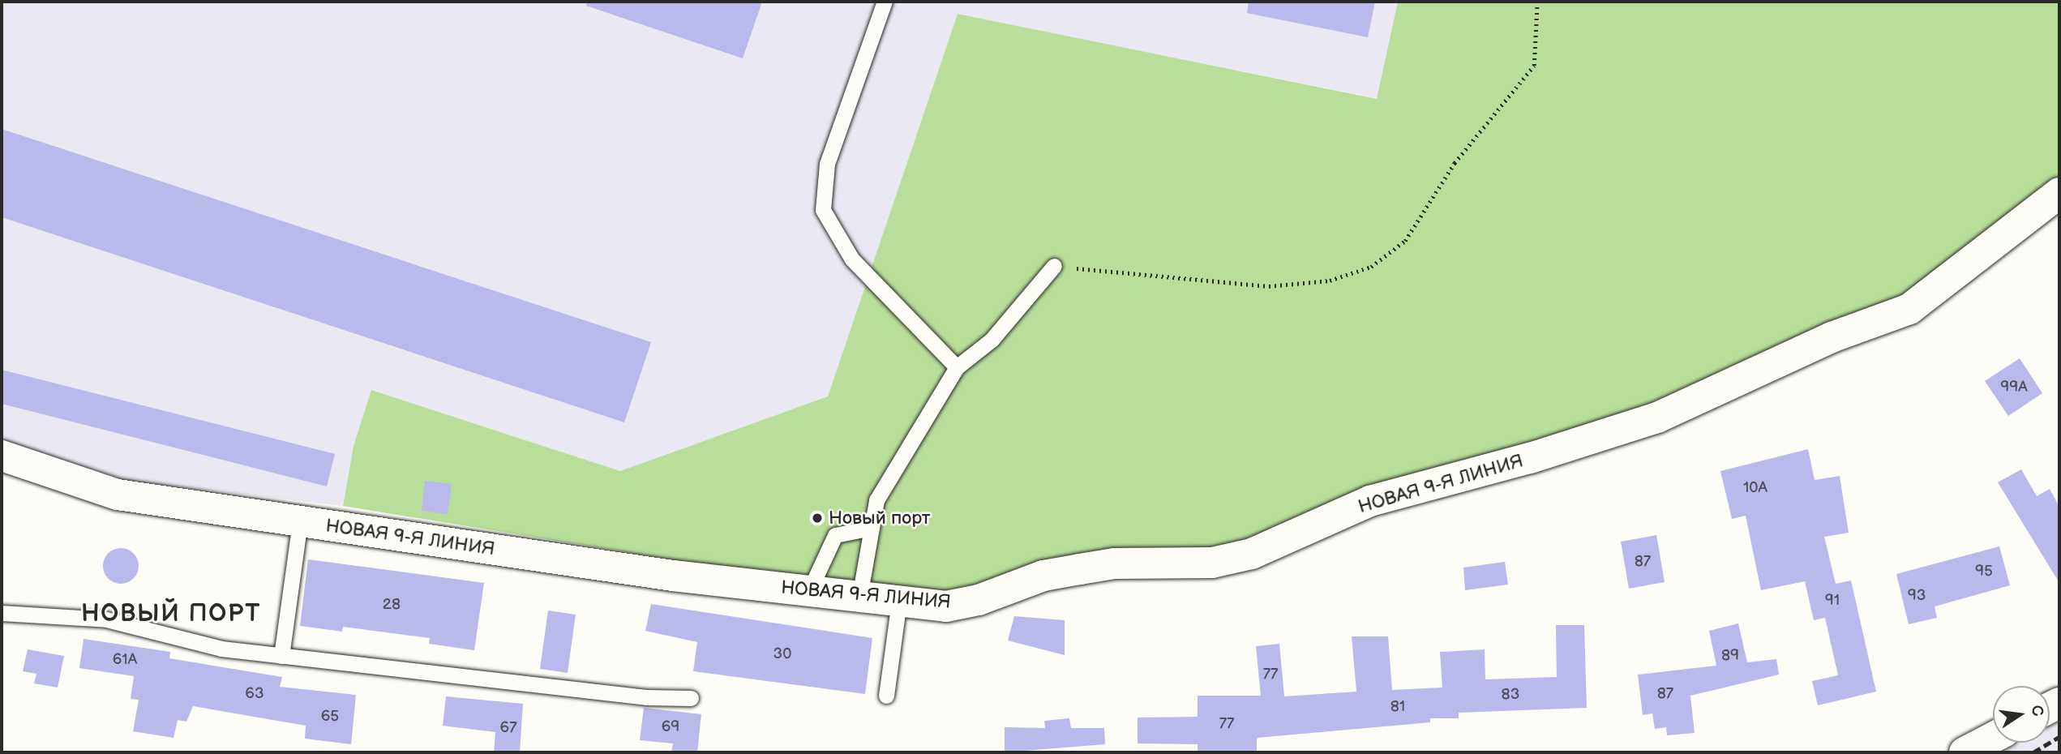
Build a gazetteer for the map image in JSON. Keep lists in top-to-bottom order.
{
  "streets": {
    "street": ["НОВАЯ 9-Я ЛИНИЯ"]
  },
  "districts": ["НОВЫЙ ПОРТ"],
  "places": ["Новый порт"],
  "house_numbers": [
    "99А",
    "10А",
    "87",
    "95",
    "93",
    "91",
    "28",
    "30",
    "89",
    "61А",
    "77",
    "63",
    "87",
    "83",
    "81",
    "65",
    "77",
    "69",
    "67"
  ],
  "north": "right"
}
